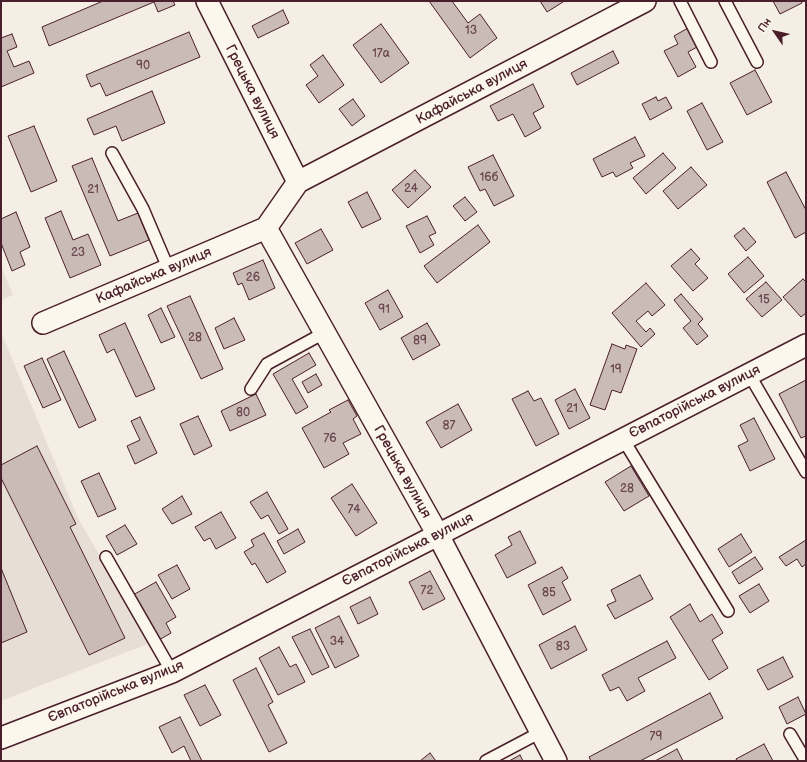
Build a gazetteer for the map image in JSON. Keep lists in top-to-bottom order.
{
  "streets": {
    "street": ["Грецька вулиця", "Кафайська вулиця", "Євпаторійська вулиця"]
  },
  "crossings": [
    ["Грецька вулиця", "Кафайська вулиця"],
    ["Грецька вулиця", "Євпаторійська вулиця"]
  ],
  "house_numbers": [
    "13",
    "17а",
    "90",
    "16б",
    "24",
    "21",
    "23",
    "26",
    "15",
    "91",
    "28",
    "89",
    "19",
    "21",
    "80",
    "87",
    "76",
    "28",
    "74",
    "72",
    "85",
    "34",
    "83",
    "79"
  ],
  "north": "top left"
}
